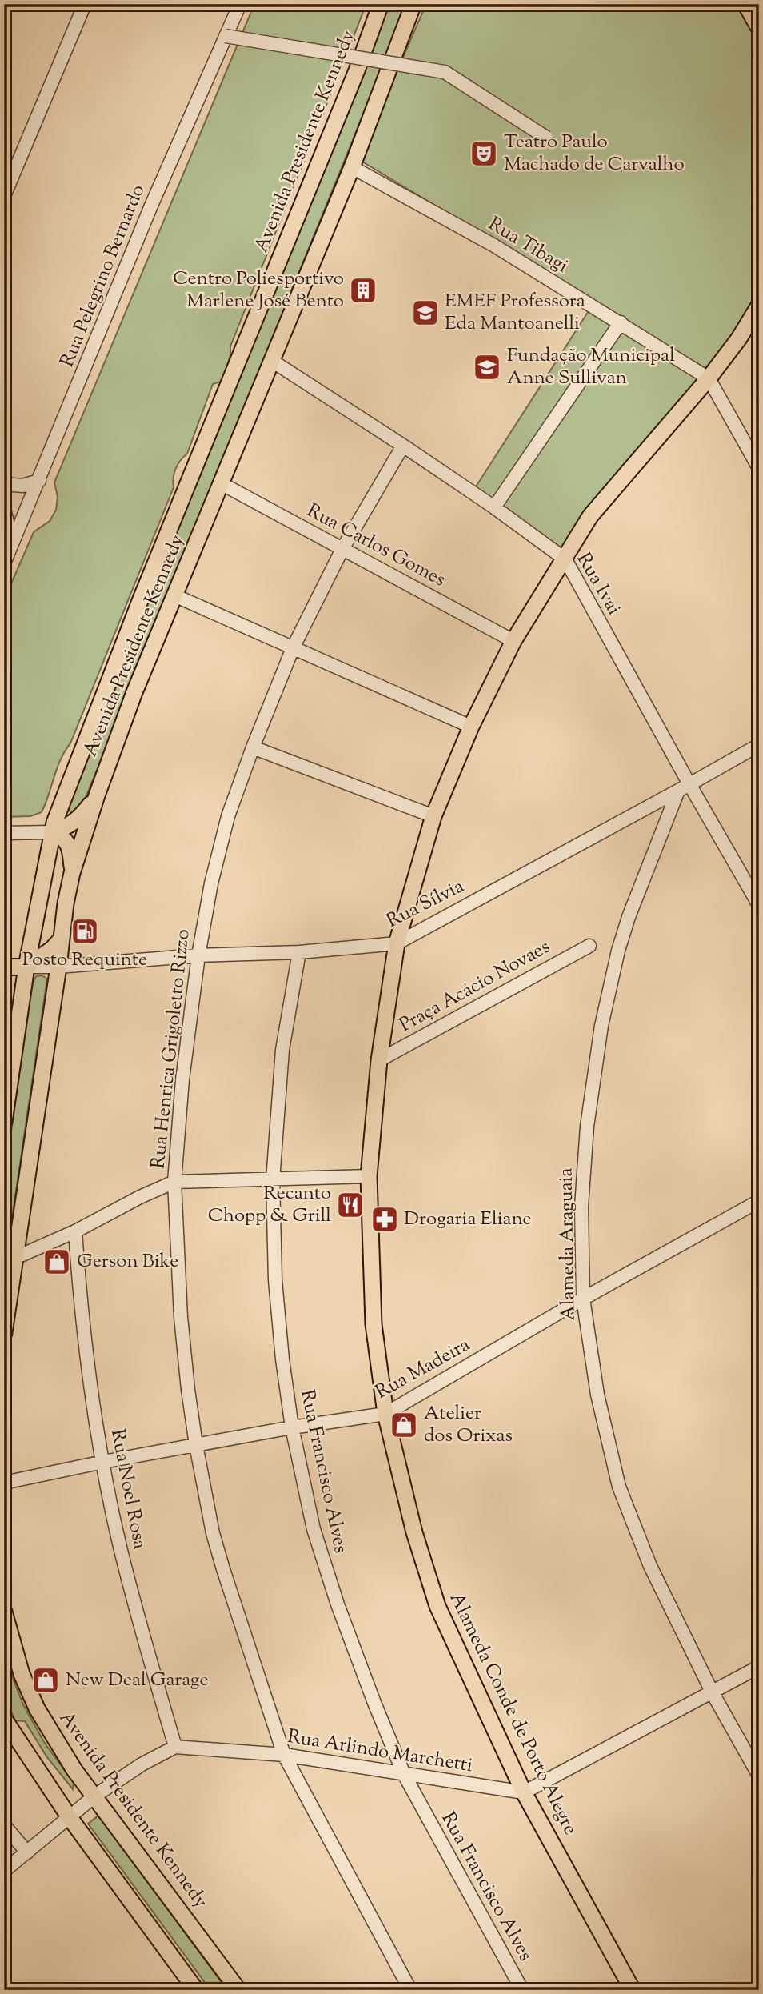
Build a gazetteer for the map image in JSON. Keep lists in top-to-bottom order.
{
  "streets": {
    "main road": ["Avenida Presidente Kennedy", "Rua Sílvia", "Alameda Conde de Porto Alegre"],
    "street": [
      "Rua Tibagi",
      "Rua Pelegrino Bernardo",
      "Rua Carlos Gomes",
      "Rua Ivai",
      "Praça Acácio Novaes",
      "Rua Henrica Grigoletto Rizzo",
      "Alameda Araguaia",
      "Rua Madeira",
      "Rua Francisco Alves",
      "Rua Noel Rosa",
      "Rua Arlindo Marchetti"
    ]
  },
  "crossings": [
    ["Avenida Presidente Kennedy", "Rua Tibagi"],
    ["Avenida Presidente Kennedy", "Rua Carlos Gomes"],
    ["Avenida Presidente Kennedy", "Rua Ivai"],
    ["Avenida Presidente Kennedy", "Rua Sílvia"],
    ["Rua Tibagi", "Alameda Conde de Porto Alegre"],
    ["Rua Carlos Gomes", "Rua Henrica Grigoletto Rizzo"],
    ["Rua Carlos Gomes", "Alameda Conde de Porto Alegre"],
    ["Rua Ivai", "Rua Sílvia"],
    ["Rua Ivai", "Rua Henrica Grigoletto Rizzo"],
    ["Rua Ivai", "Alameda Araguaia"],
    ["Rua Ivai", "Alameda Conde de Porto Alegre"],
    ["Rua Sílvia", "Rua Henrica Grigoletto Rizzo"],
    ["Rua Sílvia", "Alameda Araguaia"],
    ["Rua Sílvia", "Rua Francisco Alves"],
    ["Rua Sílvia", "Alameda Conde de Porto Alegre"],
    ["Praça Acácio Novaes", "Alameda Conde de Porto Alegre"],
    ["Rua Henrica Grigoletto Rizzo", "Rua Madeira"],
    ["Rua Henrica Grigoletto Rizzo", "Rua Arlindo Marchetti"],
    ["Alameda Araguaia", "Rua Madeira"],
    ["Rua Madeira", "Rua Francisco Alves"],
    ["Rua Madeira", "Rua Noel Rosa"],
    ["Rua Madeira", "Alameda Conde de Porto Alegre"],
    ["Rua Francisco Alves", "Rua Arlindo Marchetti"],
    ["Rua Noel Rosa", "Rua Arlindo Marchetti"],
    ["Alameda Conde de Porto Alegre", "Rua Arlindo Marchetti"]
  ],
  "places": {
    "theatre": ["Teatro Paulo Machado de Carvalho"],
    "building": ["Centro Poliesportivo Marlene José Bento"],
    "school or university": ["EMEF Professora Eda Mantoanelli", "Fundação Municipal Anne Sullivan"],
    "fuel station": ["Posto Requinte"],
    "restaurant": ["Recanto Chopp & Grill"],
    "pharmacy": ["Drogaria Eliane"],
    "shop": ["Gerson Bike", "Atelier dos Orixas", "New Deal Garage"]
  }
}
